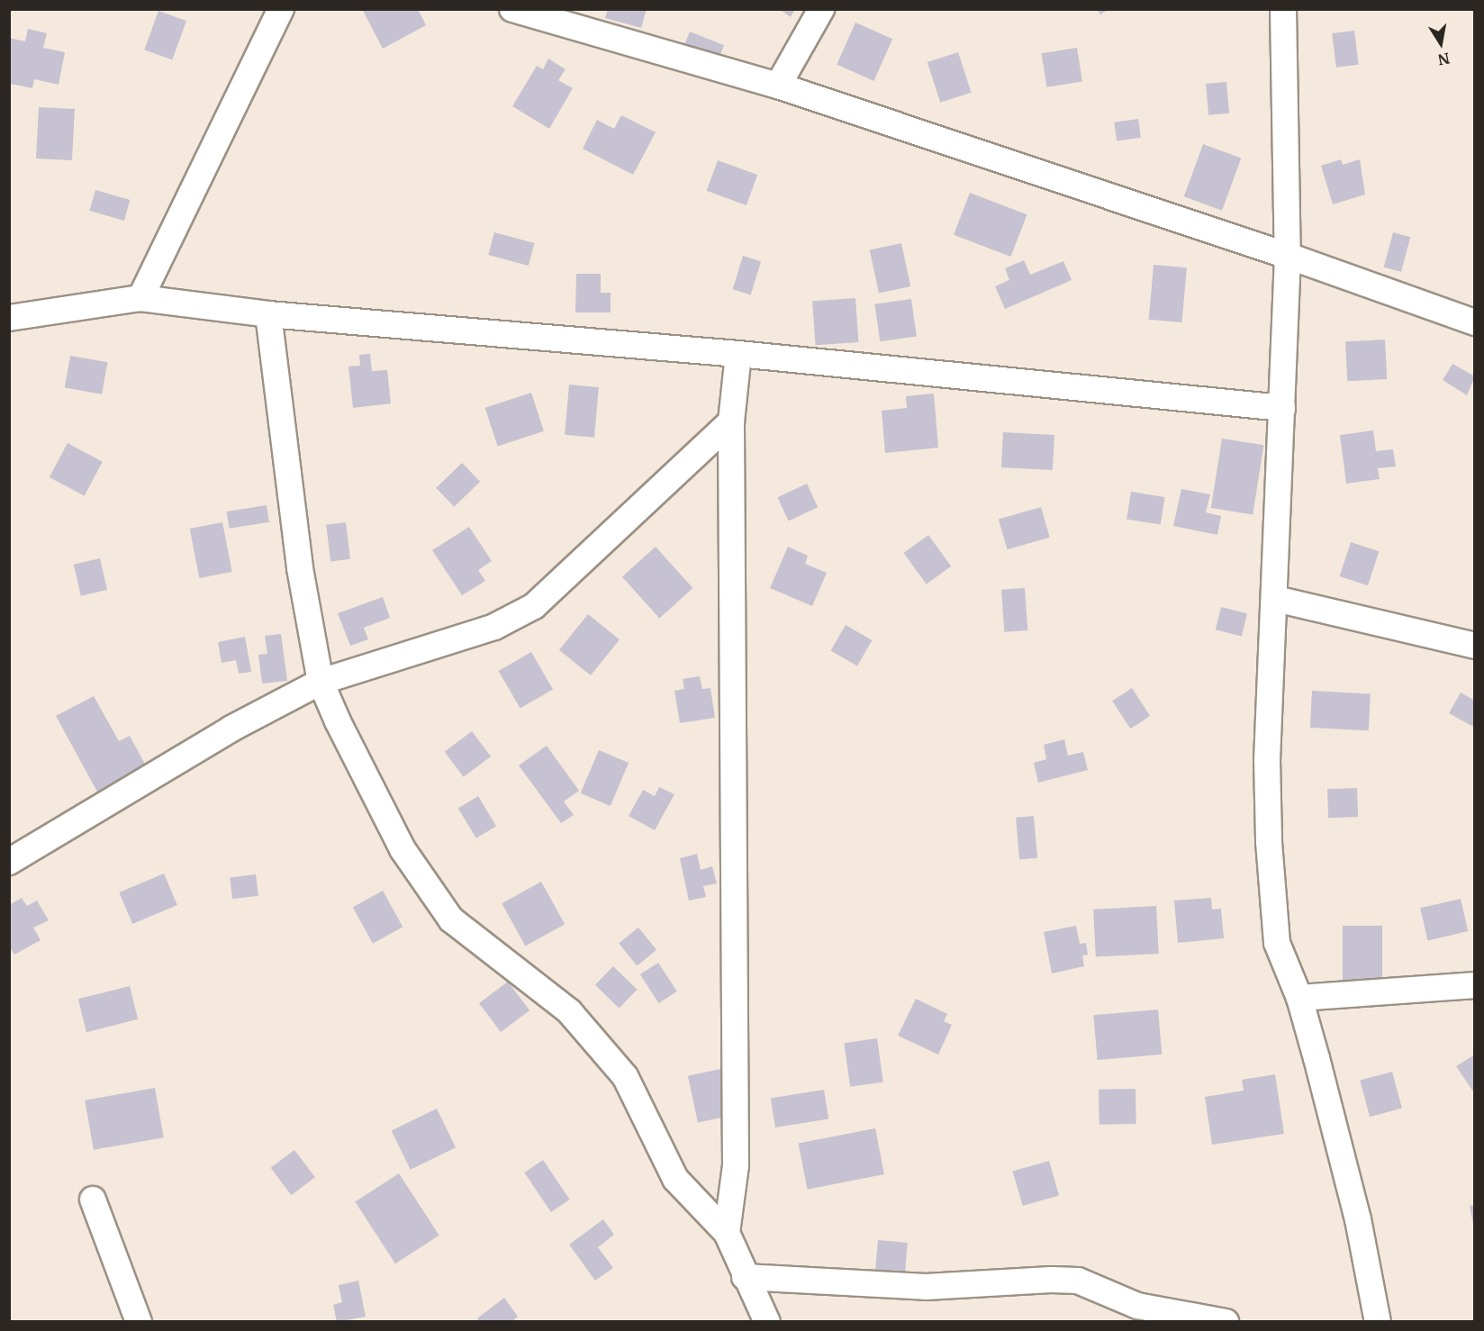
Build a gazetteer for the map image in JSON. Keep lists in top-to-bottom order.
{
  "north": "bottom"
}
